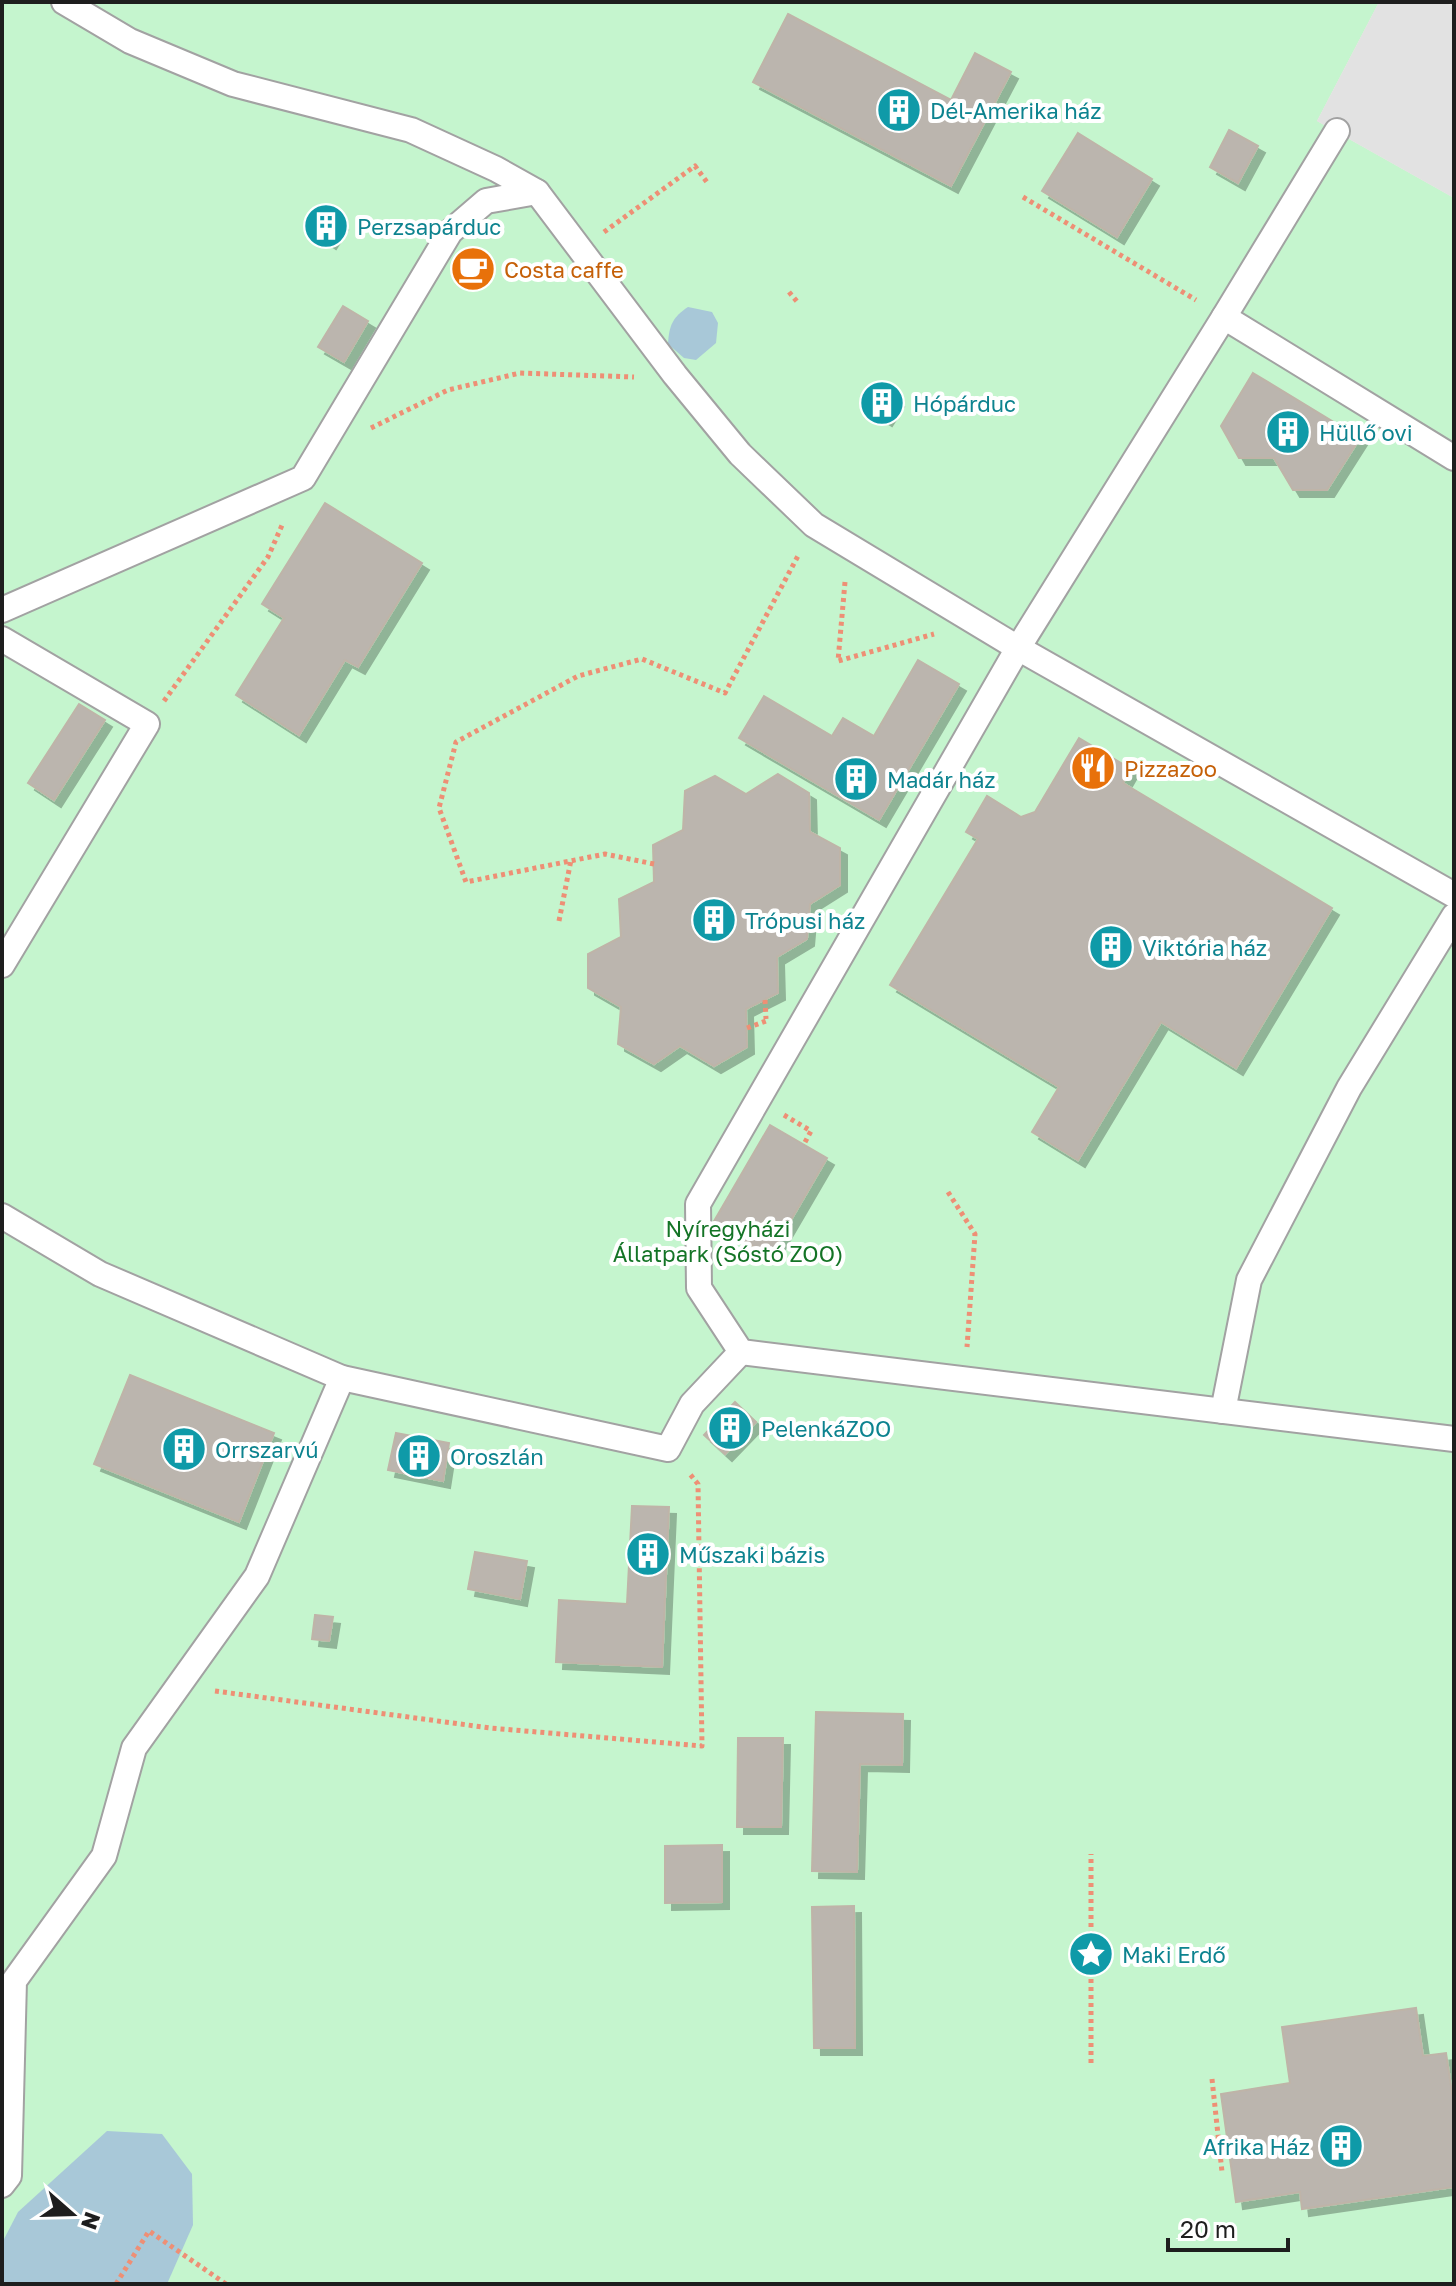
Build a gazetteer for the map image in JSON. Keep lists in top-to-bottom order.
{
  "parks": ["Nyíregyházi Állatpark (Sóstó ZOO)"],
  "places": {
    "building": [
      "Dél-Amerika ház",
      "Perzsapárduc",
      "Hópárduc",
      "Hüllő ovi",
      "Madár ház",
      "Trópusi ház",
      "Viktória ház",
      "PelenkáZOO",
      "Orrszarvú",
      "Oroszlán",
      "Műszaki bázis",
      "Afrika Ház"
    ],
    "cafe": ["Costa caffe"],
    "restaurant": ["Pizzazoo"],
    "place": ["Maki Erdő"]
  },
  "scale_bar": "20 m",
  "north": "right"
}
